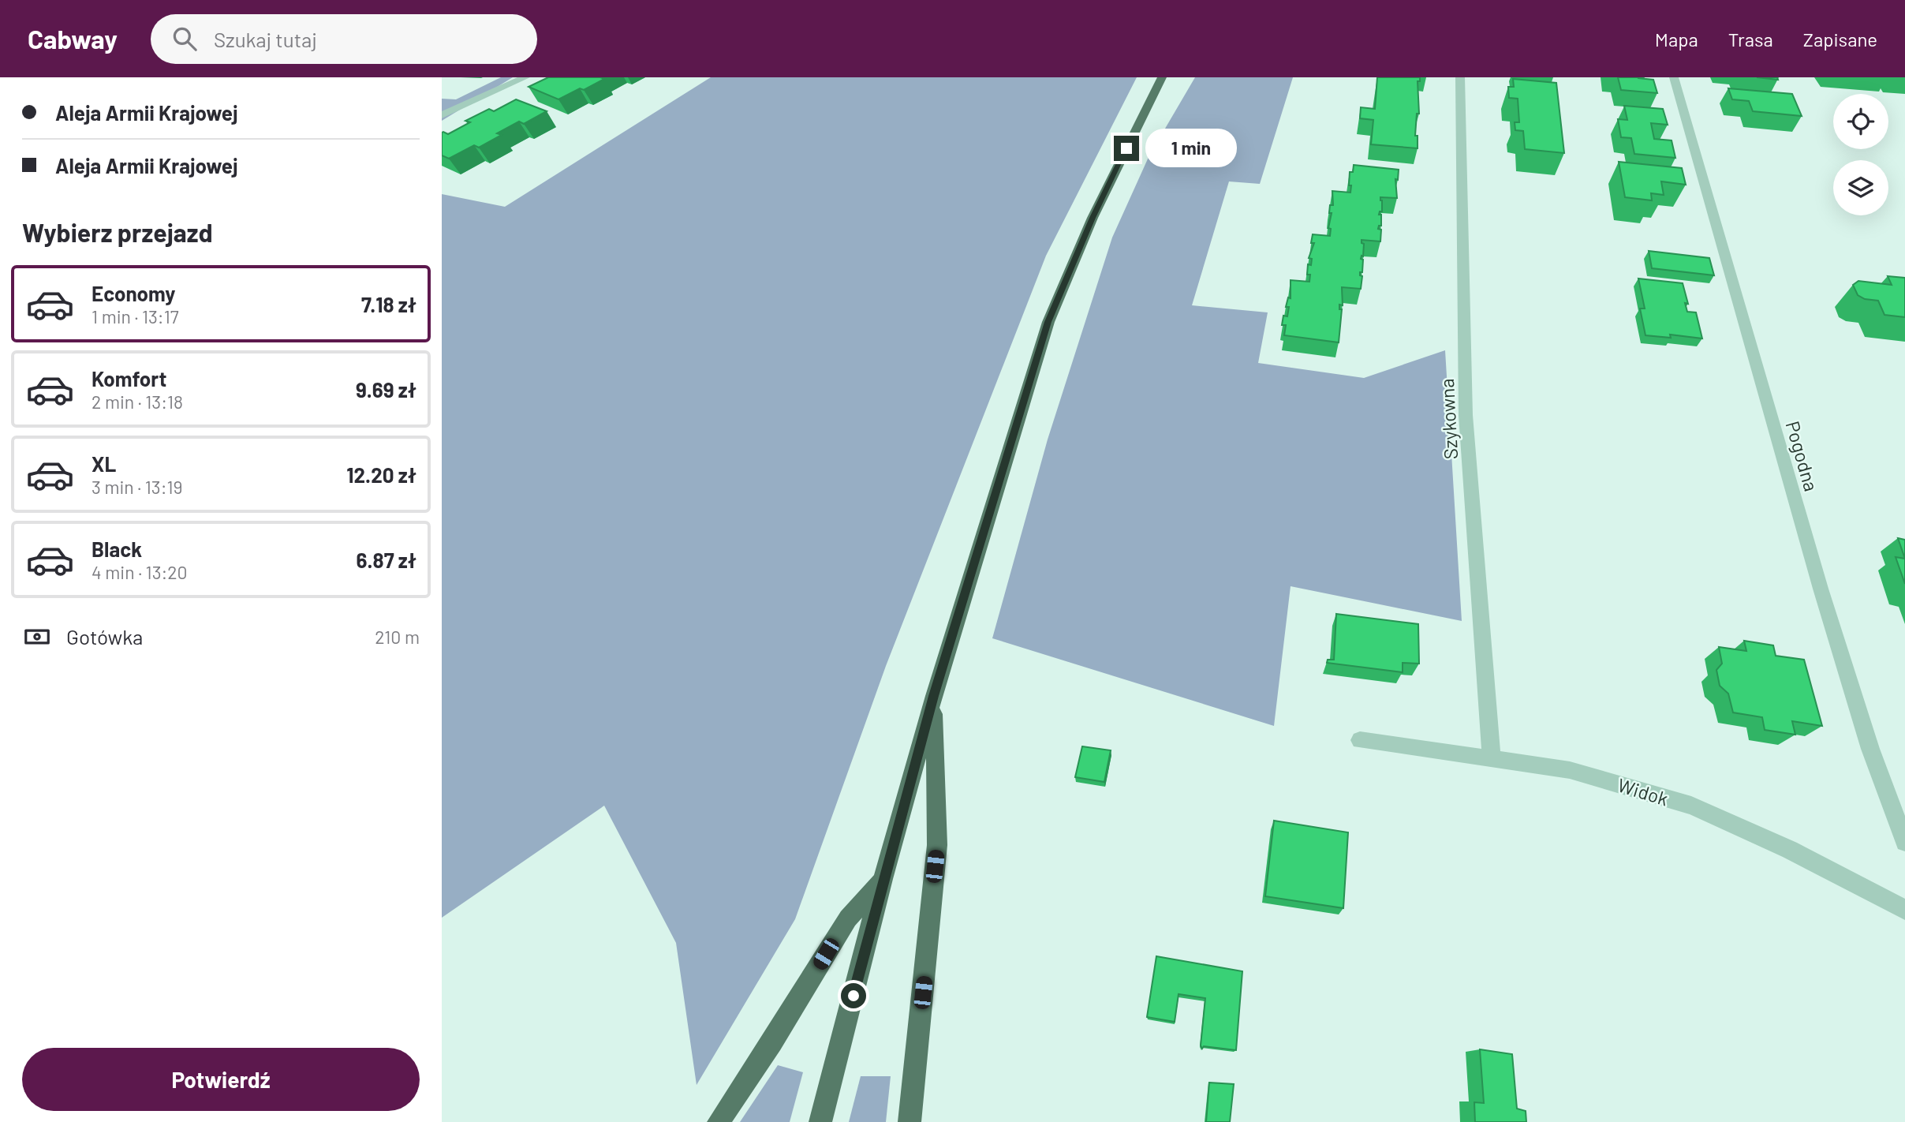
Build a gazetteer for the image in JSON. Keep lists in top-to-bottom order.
{
  "streets": {
    "street": ["Szykowna", "Pogodna", "Widok"]
  },
  "crossings": [
    ["Szykowna", "Widok"]
  ],
  "page": {
    "header": "Cabway",
    "search": "Szukaj tutaj",
    "nav": ["Mapa", "Trasa", "Zapisane"],
    "banner": ["Aleja Armii Krajowej", "Aleja Armii Krajowej"],
    "bubble": "1 min",
    "heading": "Wybierz przejazd",
    "list": [
      {
        "name": "Economy",
        "note": "1 min · 13:17",
        "value": "7.18 zł"
      },
      {
        "name": "Komfort",
        "note": "2 min · 13:18",
        "value": "9.69 zł"
      },
      {
        "name": "XL",
        "note": "3 min · 13:19",
        "value": "12.20 zł"
      },
      {
        "name": "Black",
        "note": "4 min · 13:20",
        "value": "6.87 zł"
      }
    ],
    "pay": ["Gotówka", "210 m"],
    "buttons": "Potwierdź"
  }
}
